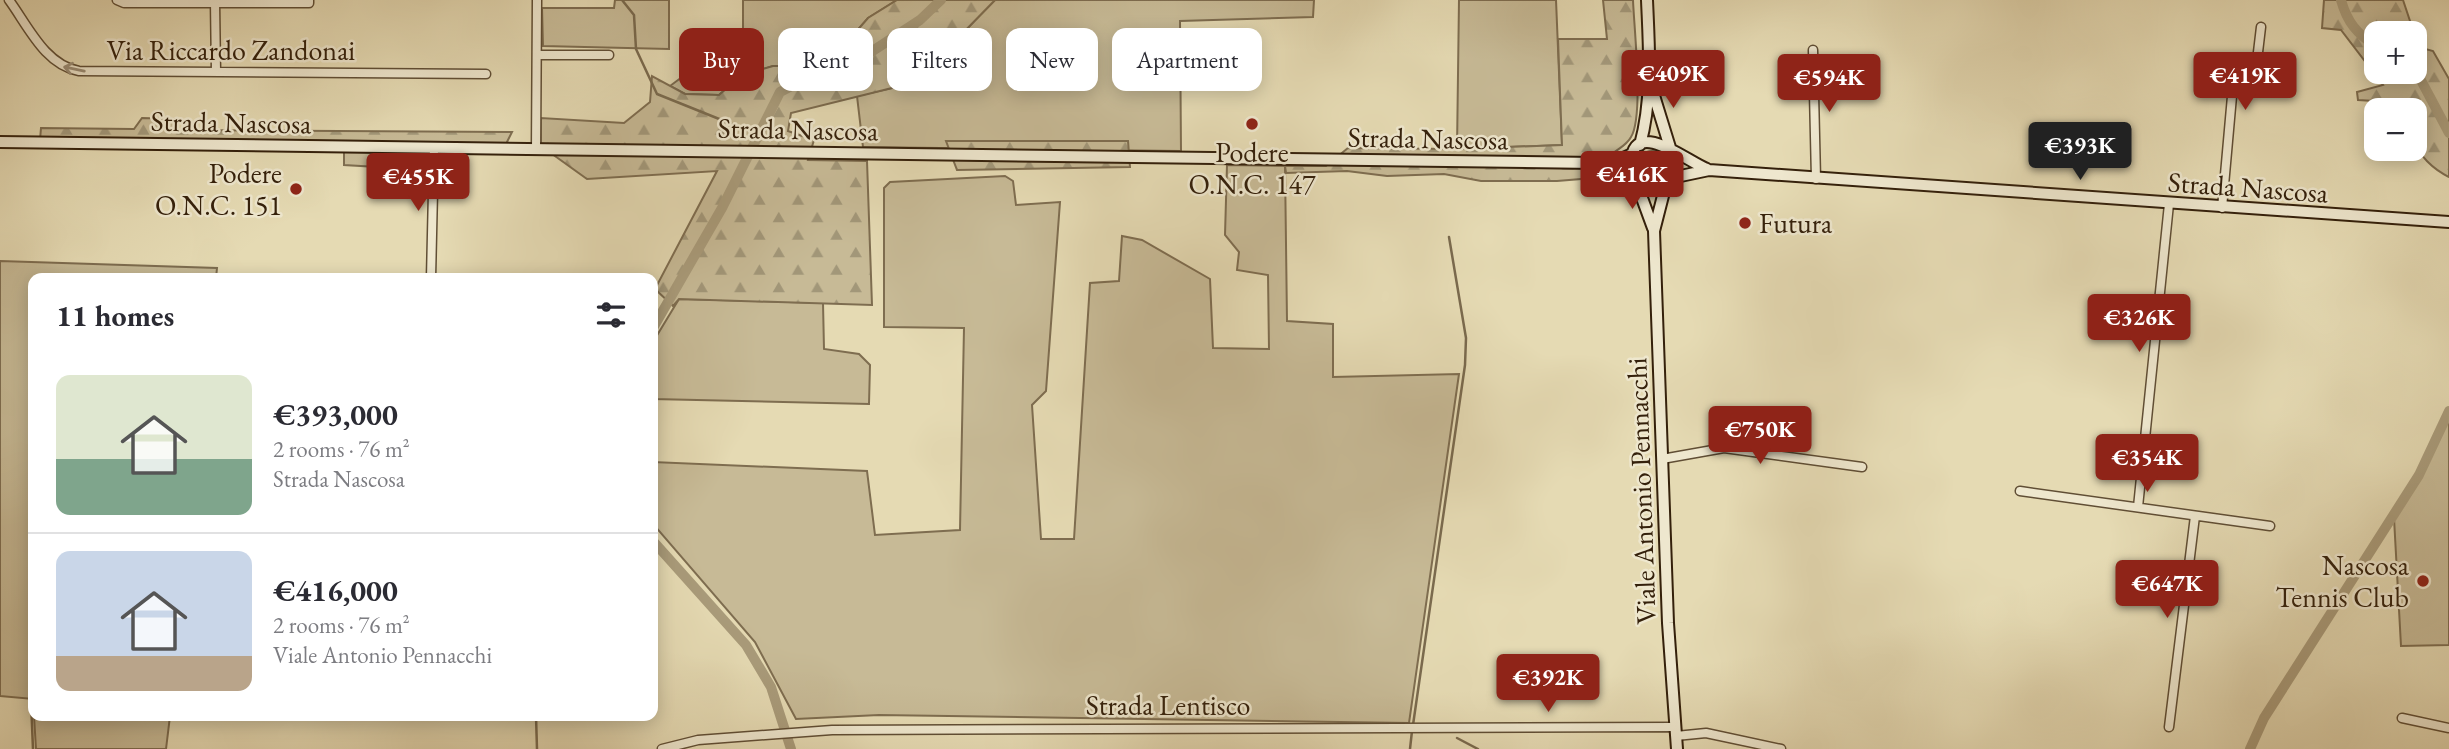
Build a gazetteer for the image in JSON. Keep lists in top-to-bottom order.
{
  "streets": {
    "street": [
      "Via Riccardo Zandonai",
      "Strada Nascosa",
      "Viale Antonio Pennacchi",
      "Strada Lentisco"
    ]
  },
  "crossings": [
    ["Strada Nascosa", "Viale Antonio Pennacchi"],
    ["Viale Antonio Pennacchi", "Strada Lentisco"]
  ],
  "places": [
    "Podere O.N.C. 147",
    "Podere O.N.C. 151",
    "Futura",
    "Nascosa Tennis Club"
  ],
  "page": {
    "map_buttons": ["+", "−"],
    "chip": [
      "Buy",
      "Rent",
      "Filters",
      "New",
      "Apartment"
    ],
    "price": [
      "€409K",
      "€419K",
      "€594K",
      "€393K",
      "€416K",
      "€455K",
      "€326K",
      "€750K",
      "€354K",
      "€647K",
      "€392K"
    ],
    "heading": "11 homes",
    "list": [
      {
        "name": "€393,000",
        "note": "2 rooms · 76 m² · Strada Nascosa"
      },
      {
        "name": "€416,000",
        "note": "2 rooms · 76 m² · Viale Antonio Pennacchi"
      }
    ]
  }
}
